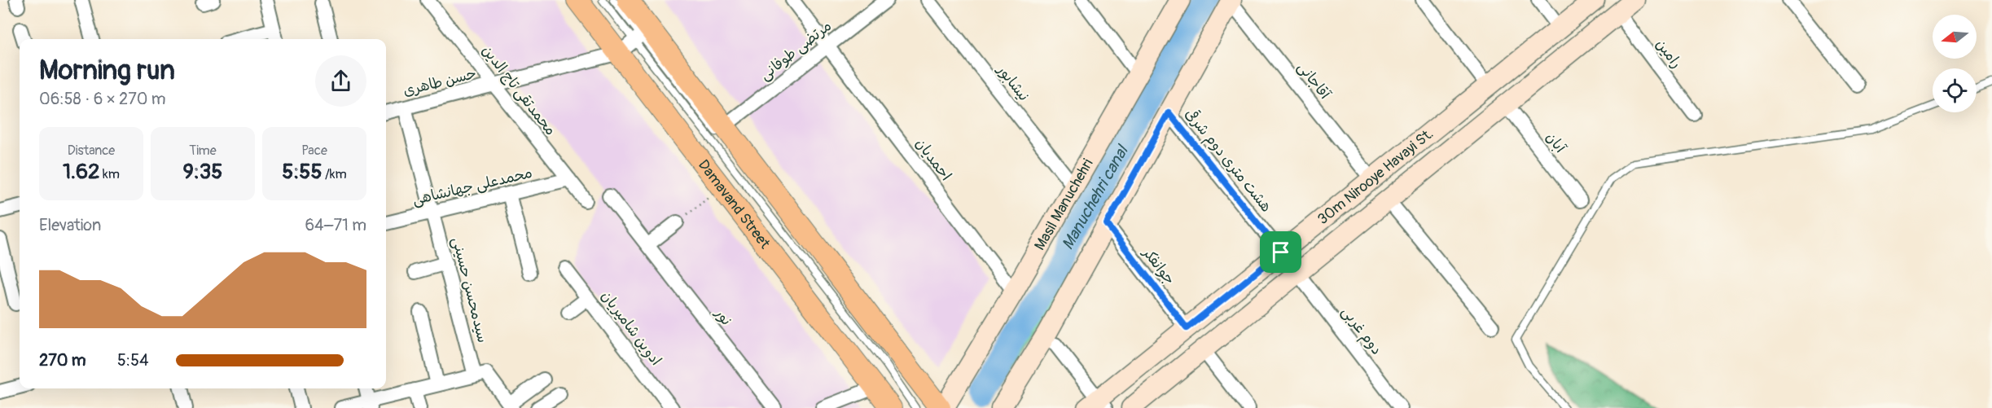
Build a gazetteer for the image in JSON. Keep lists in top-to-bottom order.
{
  "streets": {
    "main road": ["30m Nirooye Havayi St.", "Damavand Street", "Masil Manuchehri"],
    "street": [
      "مرتضی طوفانی",
      "رامین",
      "آقاجانی",
      "حسن طاهری",
      "نیشابور",
      "محمدتقی تاج الدین",
      "آبان",
      "احمدیان",
      "هشت متری دوم شرقی",
      "محمدعلی جهانشاهی",
      "جوانفکر",
      "سیدمحسن حسینی",
      "نور",
      "ادوین شامیریان",
      "دوم غربی"
    ]
  },
  "crossings": [
    ["مرتضی طوفانی", "احمدیان"],
    ["رامین", "30m Nirooye Havayi St."],
    ["آقاجانی", "30m Nirooye Havayi St."],
    ["حسن طاهری", "محمدتقی تاج الدین"],
    ["حسن طاهری", "Damavand Street"],
    ["حسن طاهری", "سیدمحسن حسینی"],
    ["نیشابور", "Masil Manuchehri"],
    ["محمدتقی تاج الدین", "محمدعلی جهانشاهی"],
    ["آبان", "30m Nirooye Havayi St."],
    ["احمدیان", "Masil Manuchehri"],
    ["هشت متری دوم شرقی", "30m Nirooye Havayi St."],
    ["30m Nirooye Havayi St.", "جوانفکر"],
    ["30m Nirooye Havayi St.", "دوم غربی"],
    ["محمدعلی جهانشاهی", "سیدمحسن حسینی"]
  ],
  "water": ["Manuchehri canal"],
  "north": "left",
  "page": {
    "heading": ["Morning run", "06:58 · 6 × 270 m"],
    "stats": [
      ["Distance", "1.62 km"],
      ["Time", "9:35"],
      ["Pace", "5:55 /km"]
    ],
    "chart": ["Elevation", "64–71 m"],
    "list": [
      {
        "name": "270 m",
        "note": "5:54"
      }
    ]
  }
}
